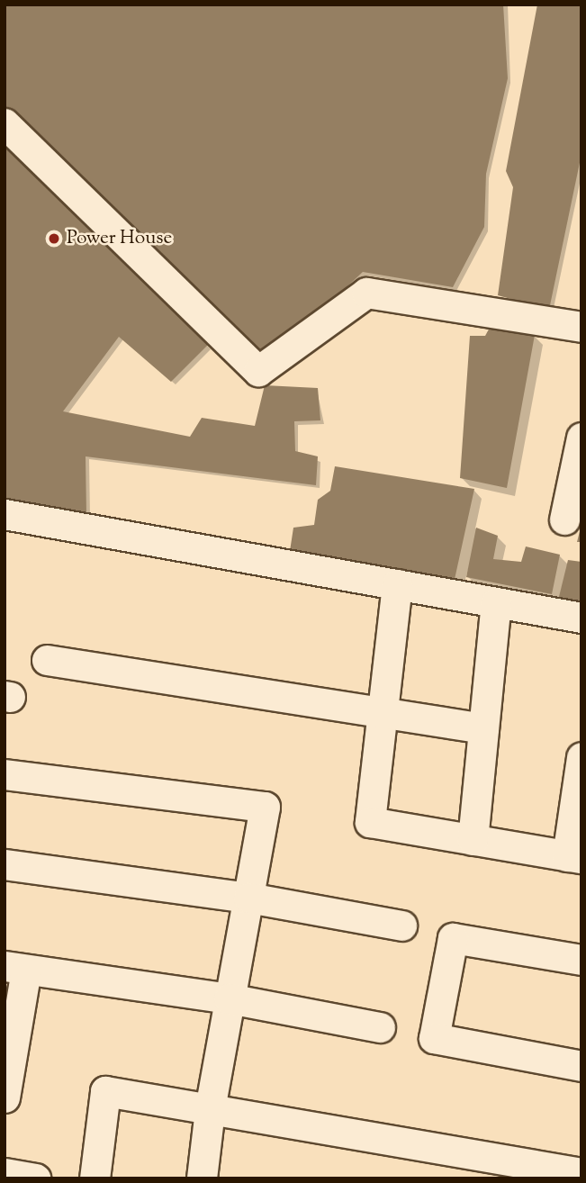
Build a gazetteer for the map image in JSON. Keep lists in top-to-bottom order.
{
  "places": ["Power House"]
}
